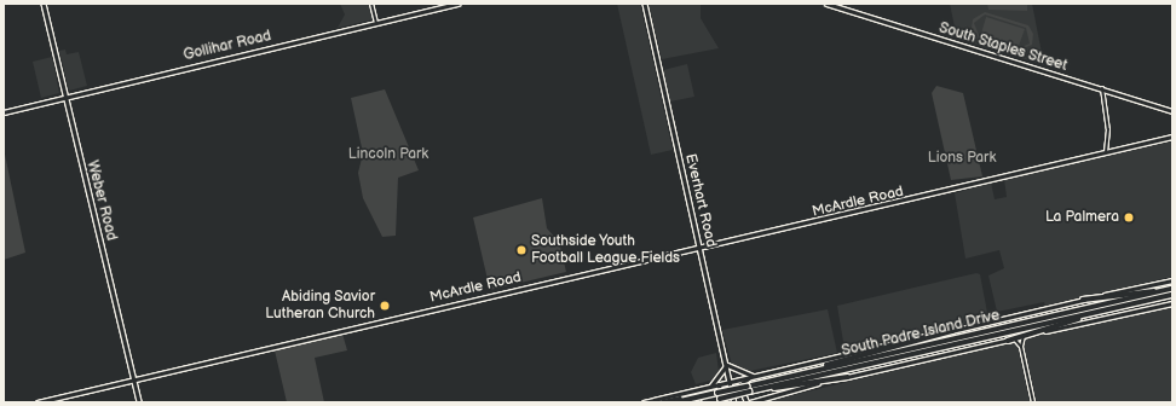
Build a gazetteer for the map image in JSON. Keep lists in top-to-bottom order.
{
  "streets": {
    "highway": ["South Padre Island Drive"],
    "main road": [
      "Gollihar Road",
      "South Staples Street",
      "Weber Road",
      "Everhart Road",
      "McArdle Road"
    ]
  },
  "crossings": [
    ["Gollihar Road", "Weber Road"],
    ["Weber Road", "McArdle Road"],
    ["Everhart Road", "McArdle Road"]
  ],
  "parks": ["Lincoln Park", "Lions Park"],
  "places": ["La Palmera", "Southside Youth Football League Fields", "Abiding Savior Lutheran Church"]
}
